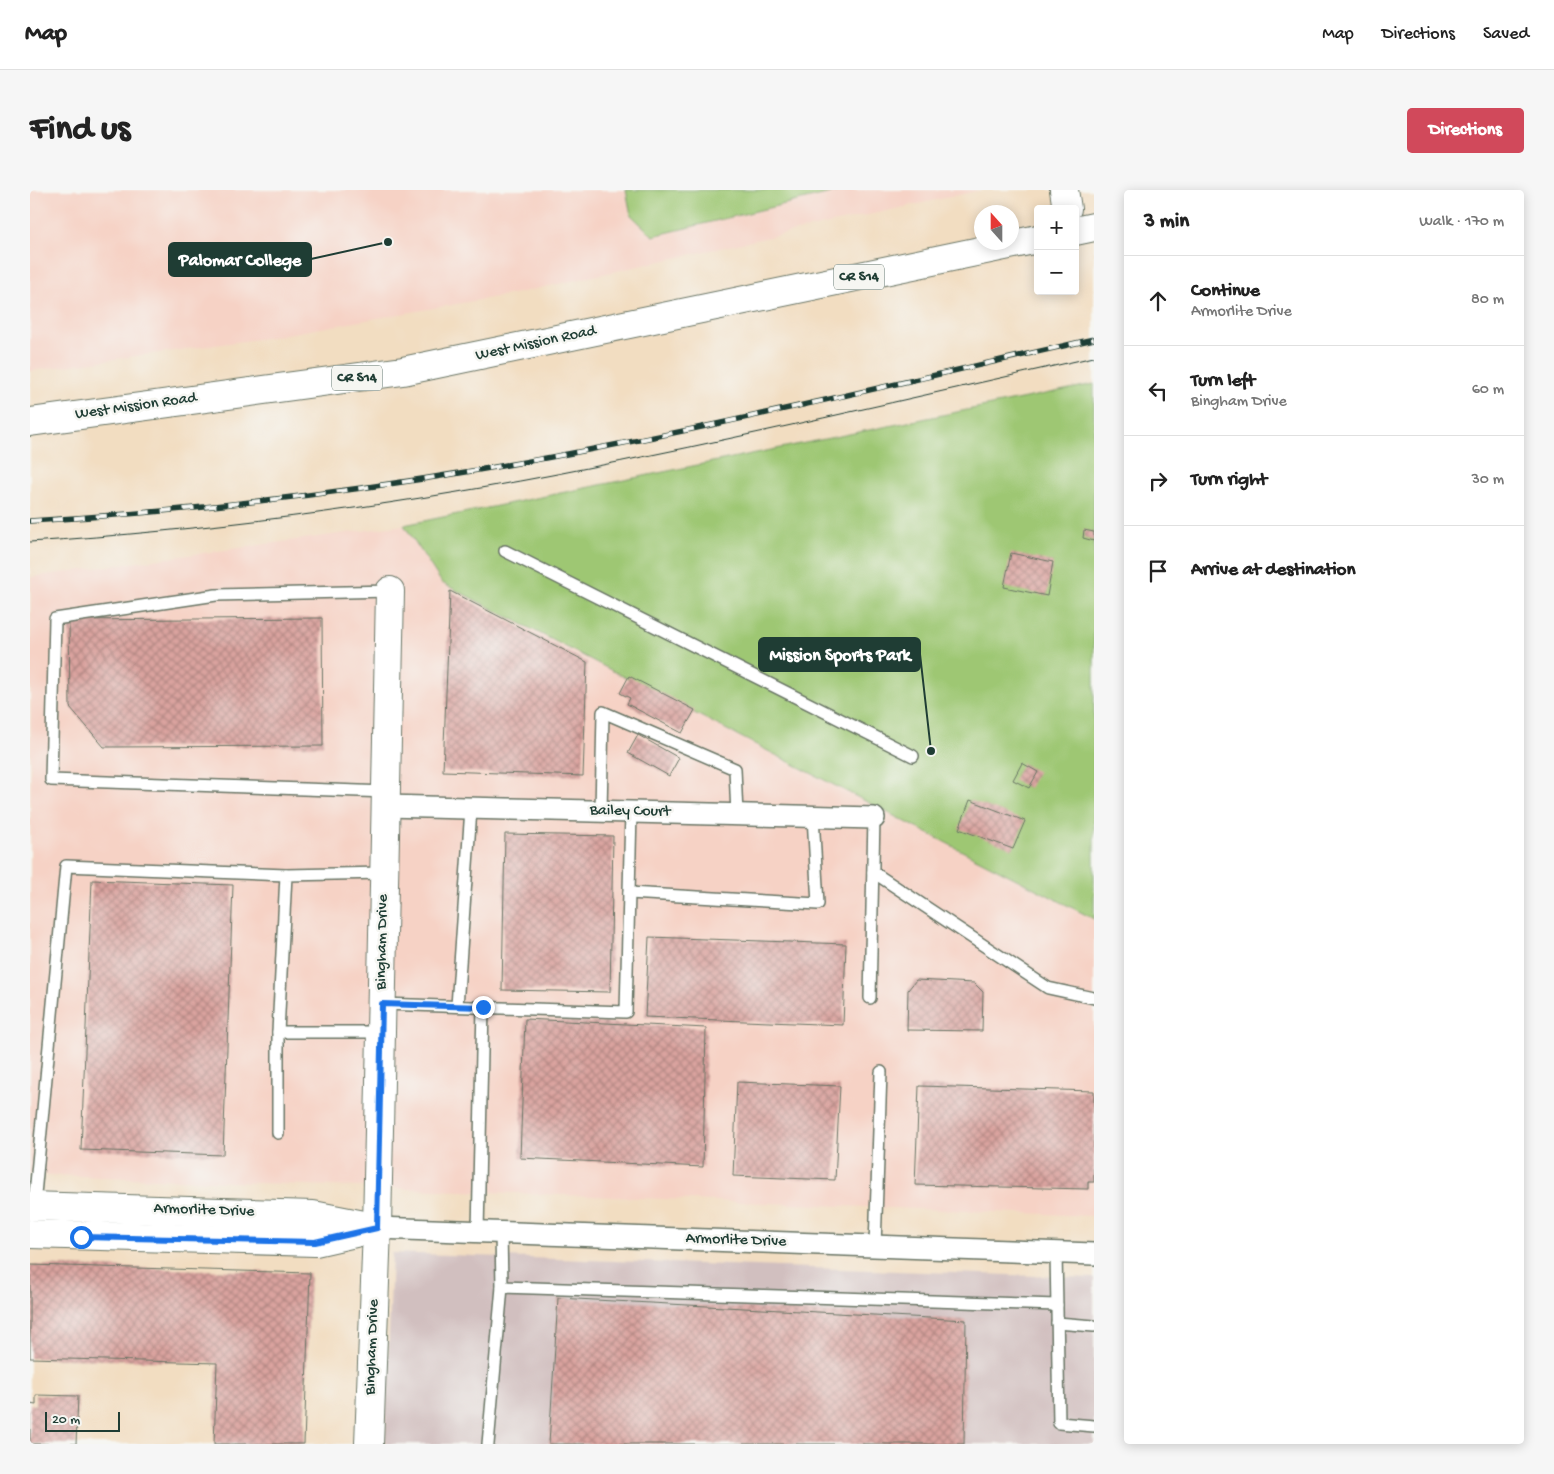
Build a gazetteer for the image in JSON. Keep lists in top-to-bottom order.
{
  "streets": {
    "street": [
      "CR S14",
      "West Mission Road",
      "Bailey Court",
      "Bingham Drive",
      "Armorlite Drive"
    ]
  },
  "crossings": [
    ["Bailey Court", "Bingham Drive"],
    ["Bingham Drive", "Armorlite Drive"]
  ],
  "places": ["Palomar College", "Mission Sports Park"],
  "scale_bar": "20 m",
  "north": "top",
  "page": {
    "header": "Map",
    "nav": ["Map", "Directions", "Saved"],
    "buttons": "Directions",
    "title": "Find us",
    "heading": ["3 min", "Walk · 170 m"],
    "map_buttons": ["+", "−"],
    "list": [
      ["Continue", "Armorlite Drive", "80 m"],
      ["Turn left", "Bingham Drive", "60 m"],
      ["Turn right", "30 m"],
      "Arrive at destination"
    ],
    "scale": "20 m"
  }
}
